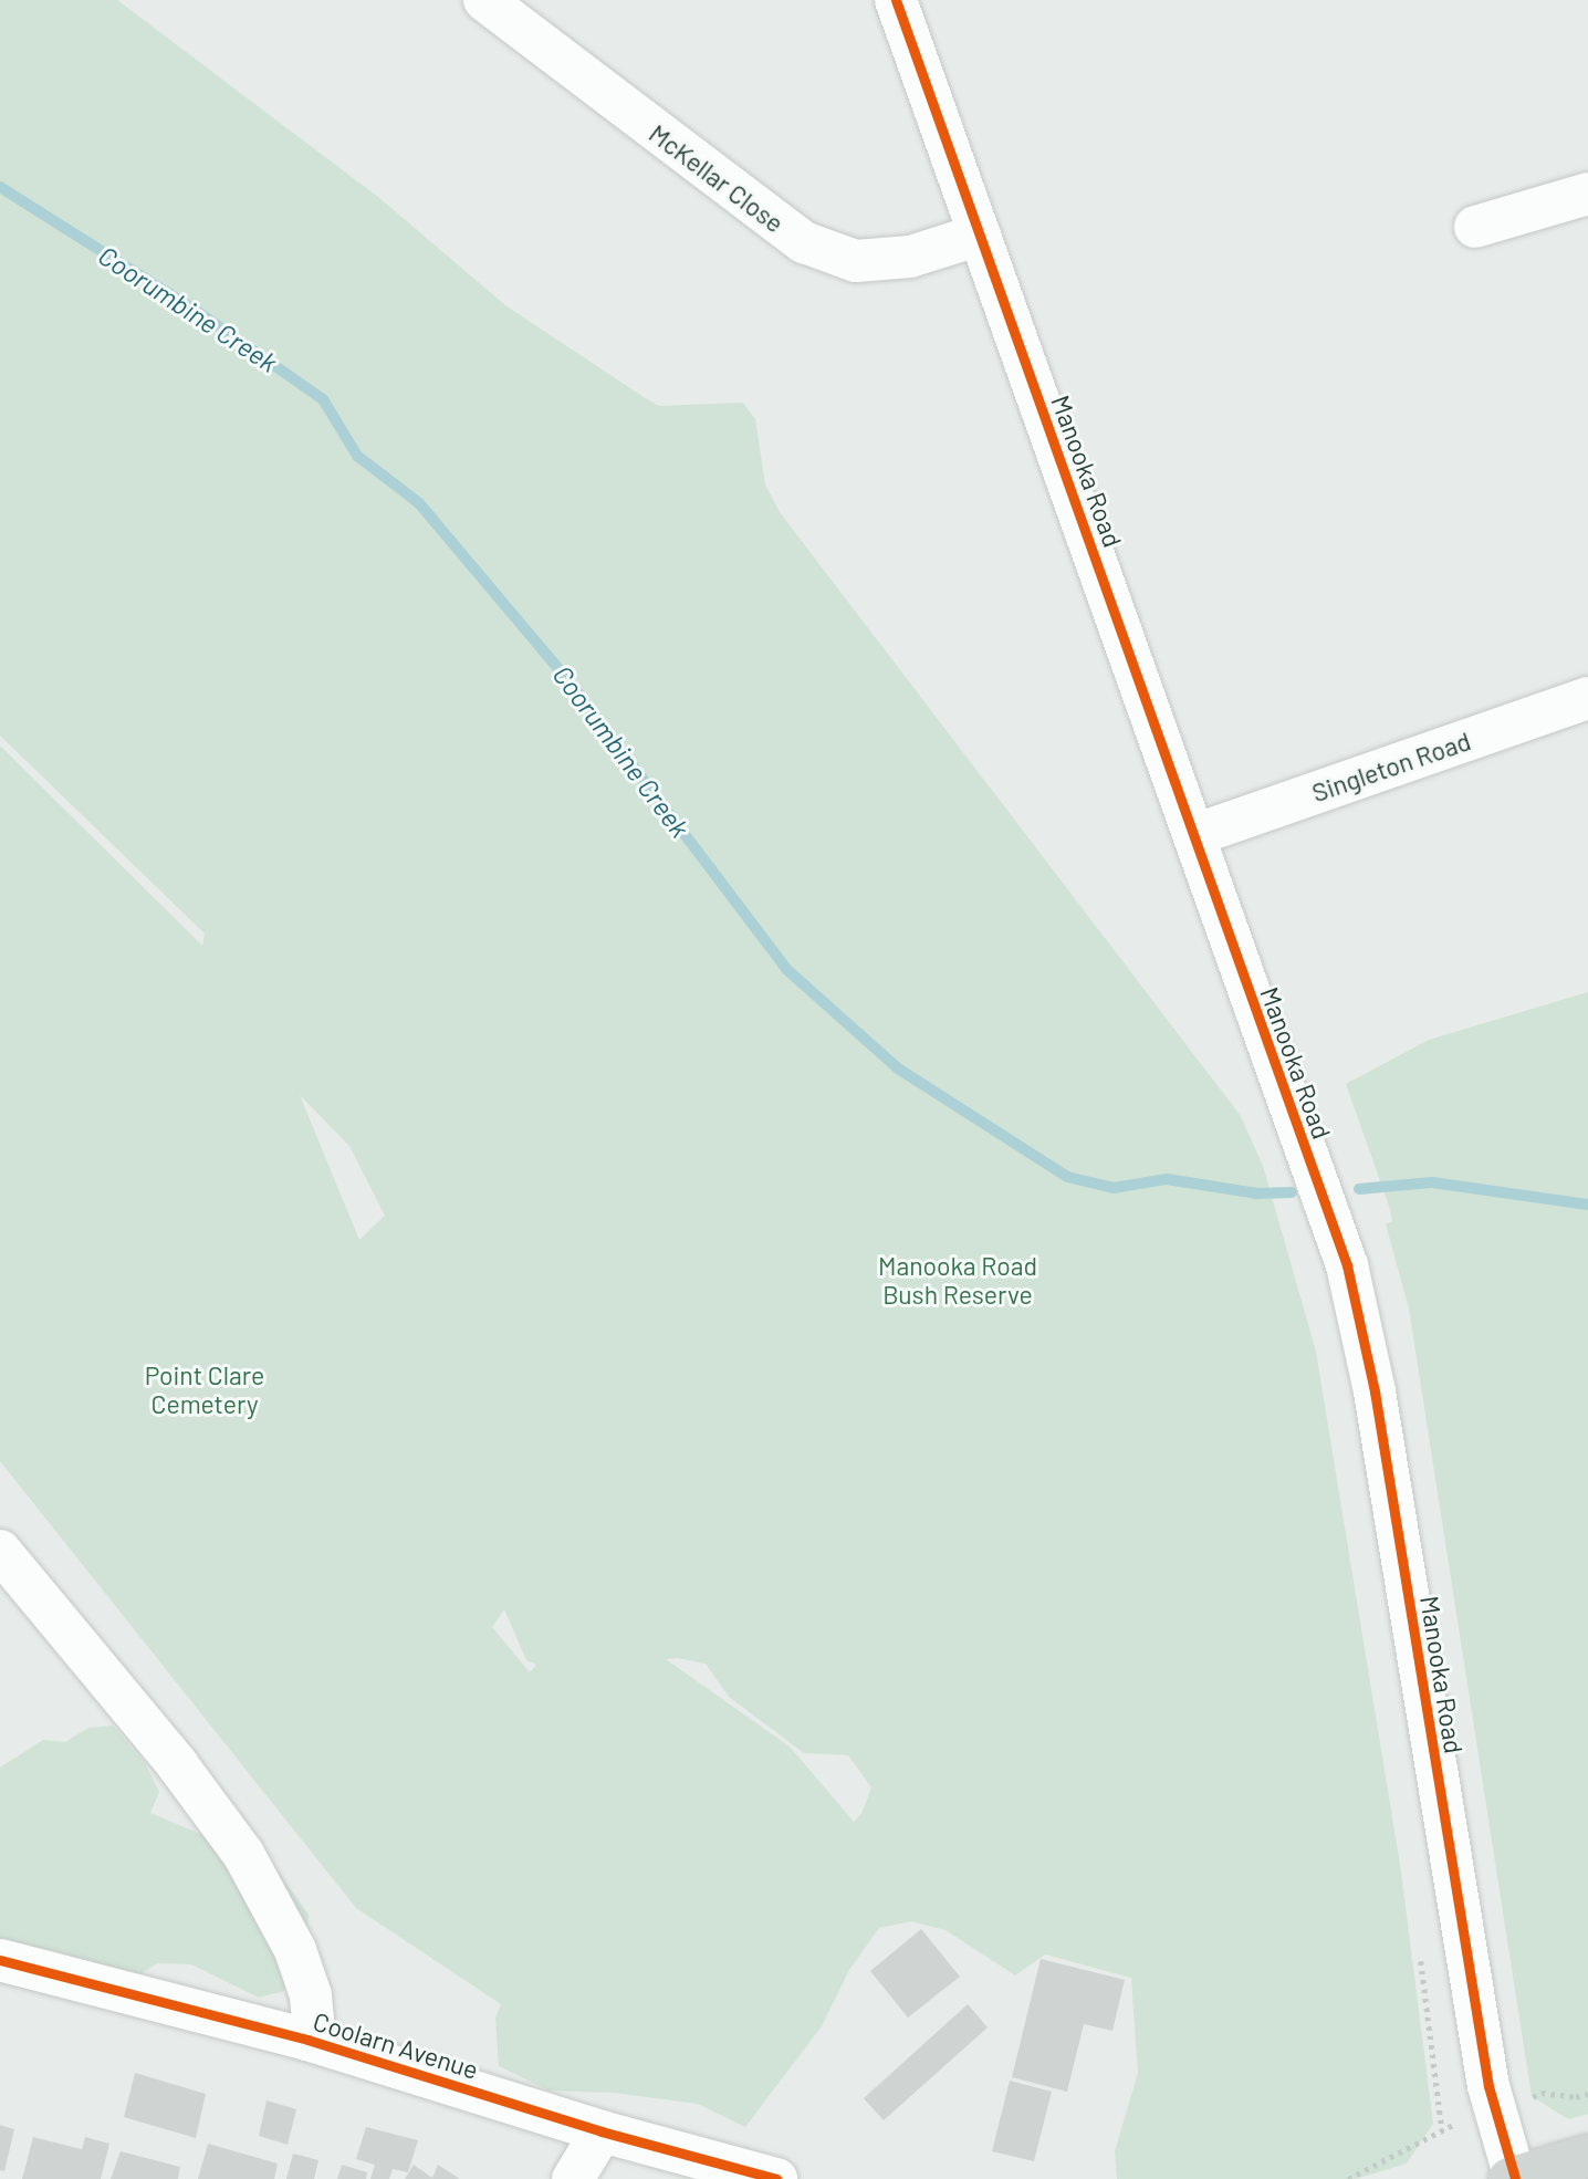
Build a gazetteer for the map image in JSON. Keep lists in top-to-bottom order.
{
  "streets": {
    "street": [
      "McKellar Close",
      "Manooka Road",
      "Singleton Road",
      "Coolarn Avenue"
    ]
  },
  "crossings": [
    ["McKellar Close", "Manooka Road"],
    ["Manooka Road", "Singleton Road"]
  ],
  "water": ["Coorumbine Creek"],
  "parks": ["Manooka Road Bush Reserve", "Point Clare Cemetery"]
}
